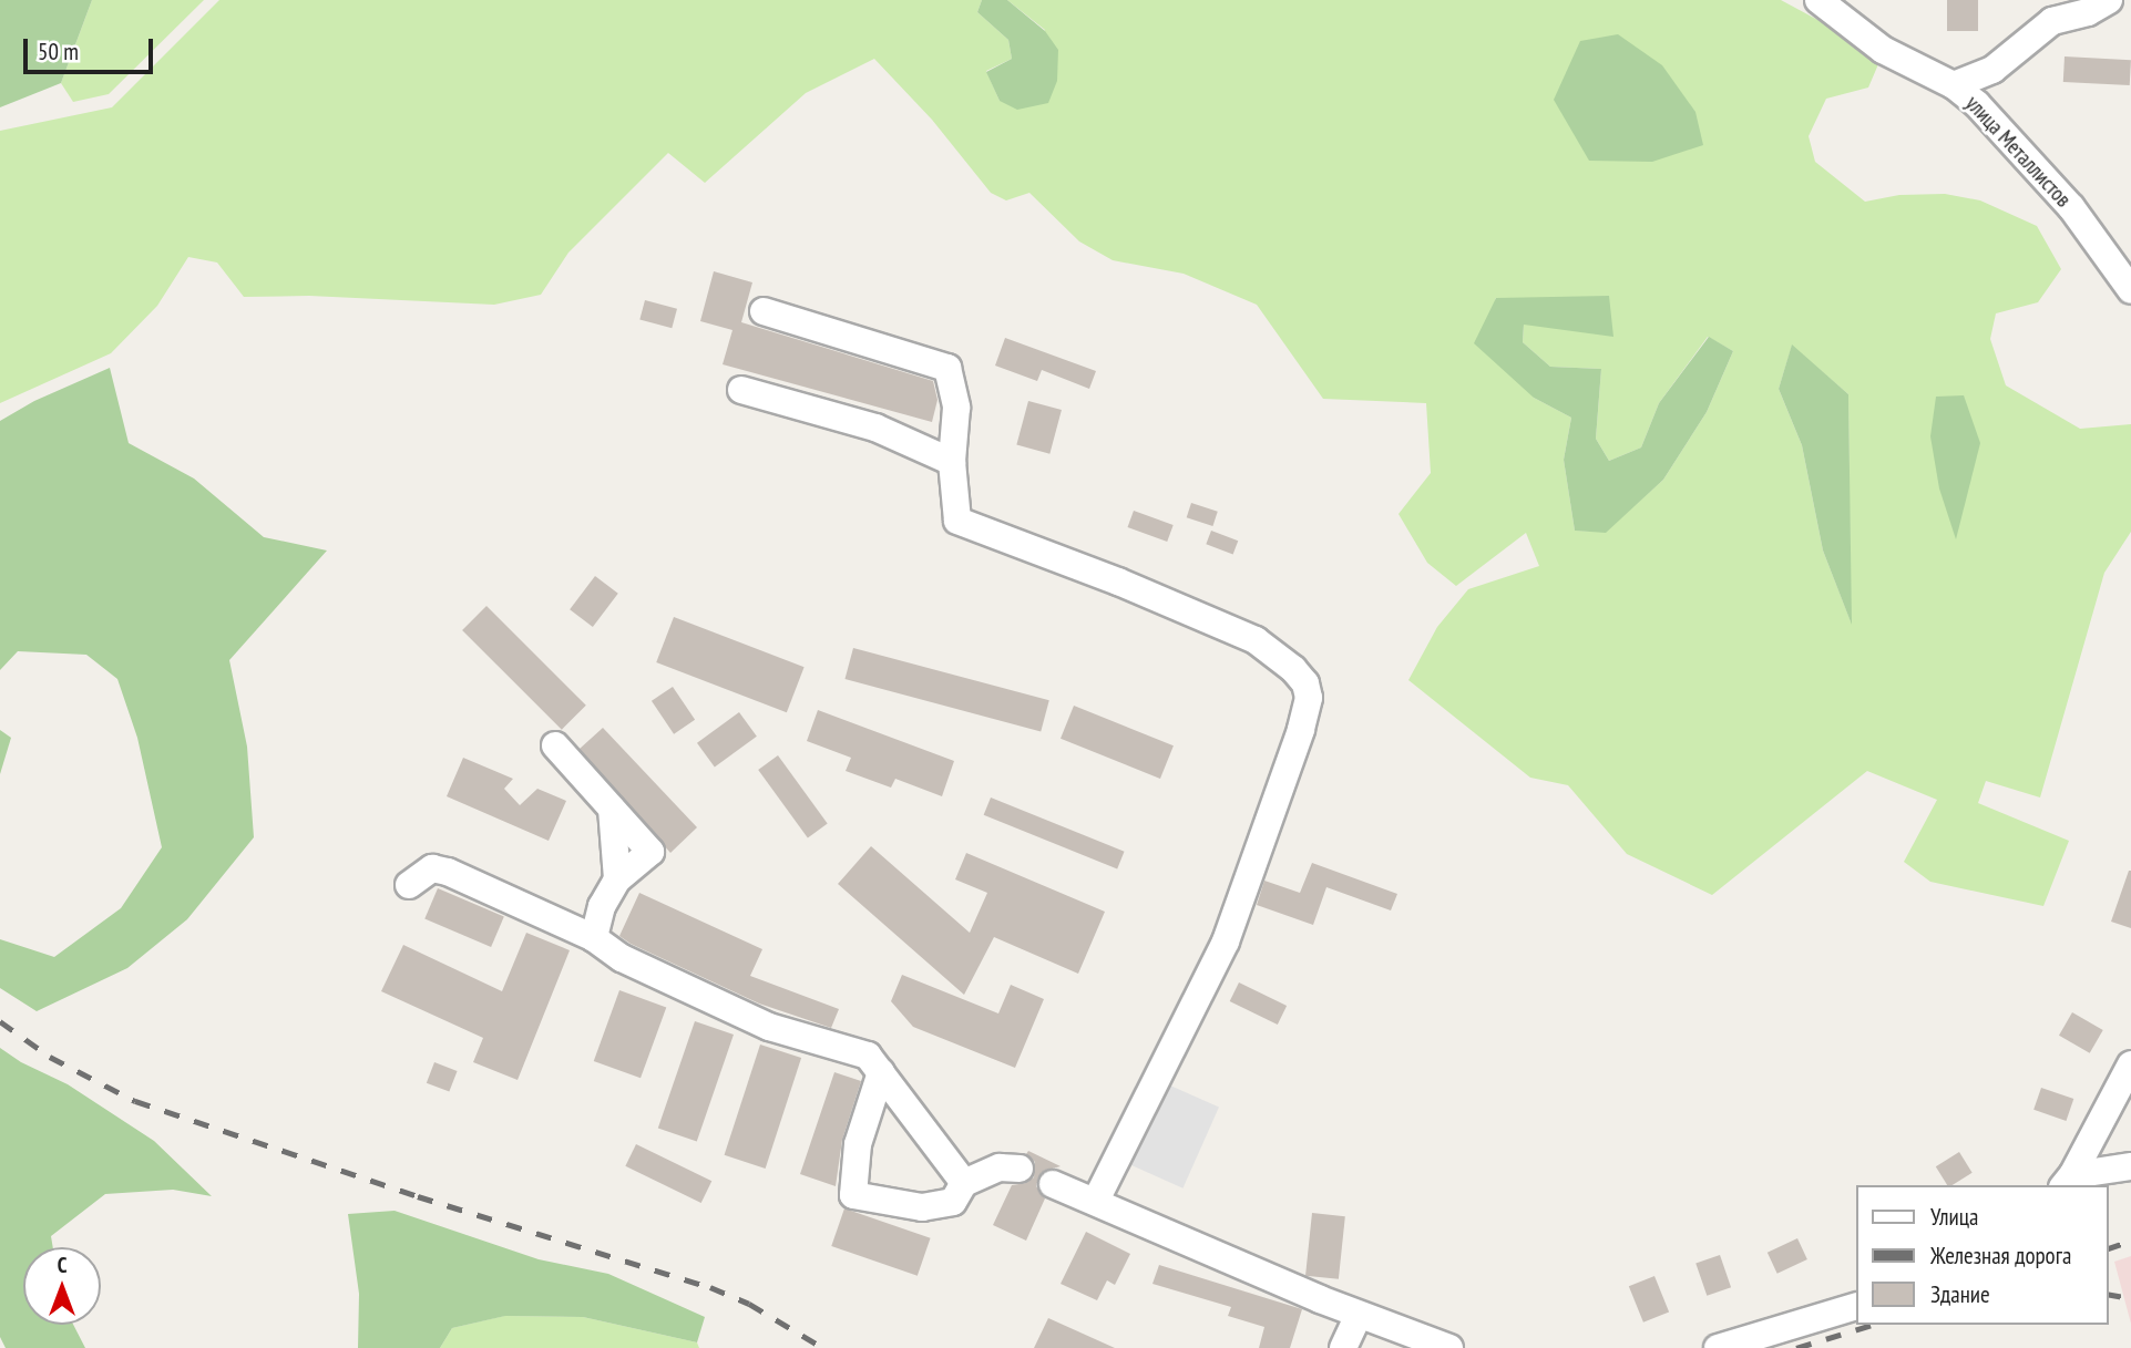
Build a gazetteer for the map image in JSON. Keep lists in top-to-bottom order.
{
  "streets": {
    "street": ["улица Металлистов"]
  },
  "legend": ["Улица", "Железная дорога", "Здание"],
  "scale_bar": "50 m",
  "north": "top"
}
